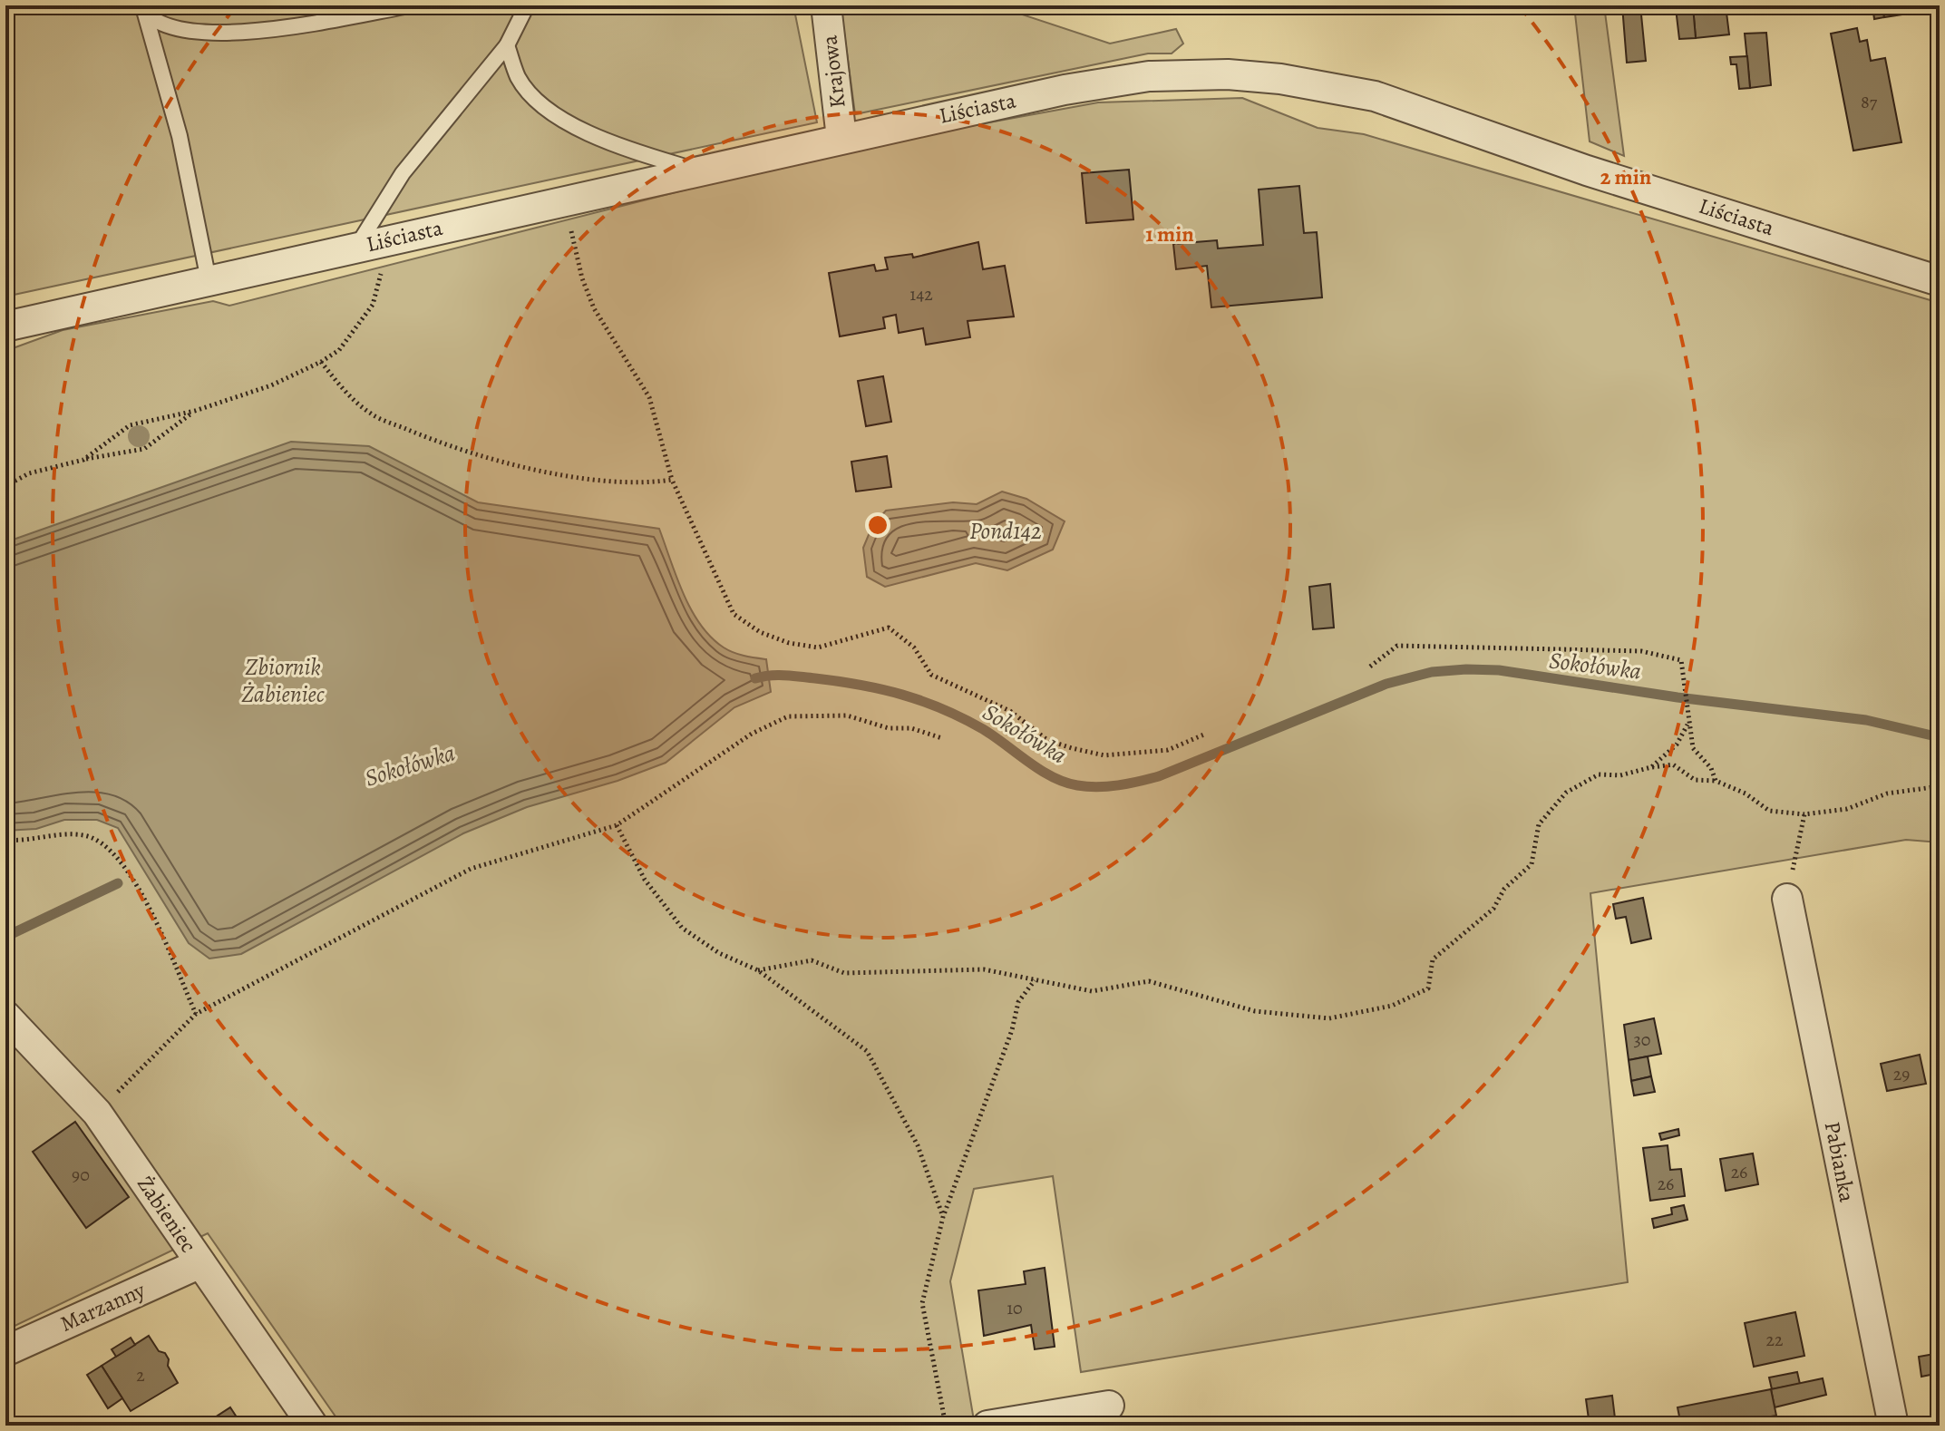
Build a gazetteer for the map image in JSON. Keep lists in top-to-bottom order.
{
  "streets": {
    "street": [
      "Krajowa",
      "Liściasta",
      "Pabianka",
      "Żabieniec",
      "Marzanny"
    ]
  },
  "crossings": [
    ["Krajowa", "Liściasta"],
    ["Żabieniec", "Marzanny"]
  ],
  "water": ["Pond142", "Sokołówka", "Zbiornik Żabieniec"],
  "house_numbers": [
    "87",
    "142",
    "30",
    "29",
    "26",
    "90",
    "26",
    "10",
    "22",
    "2"
  ],
  "rings": ["2 min", "1 min"]
}
